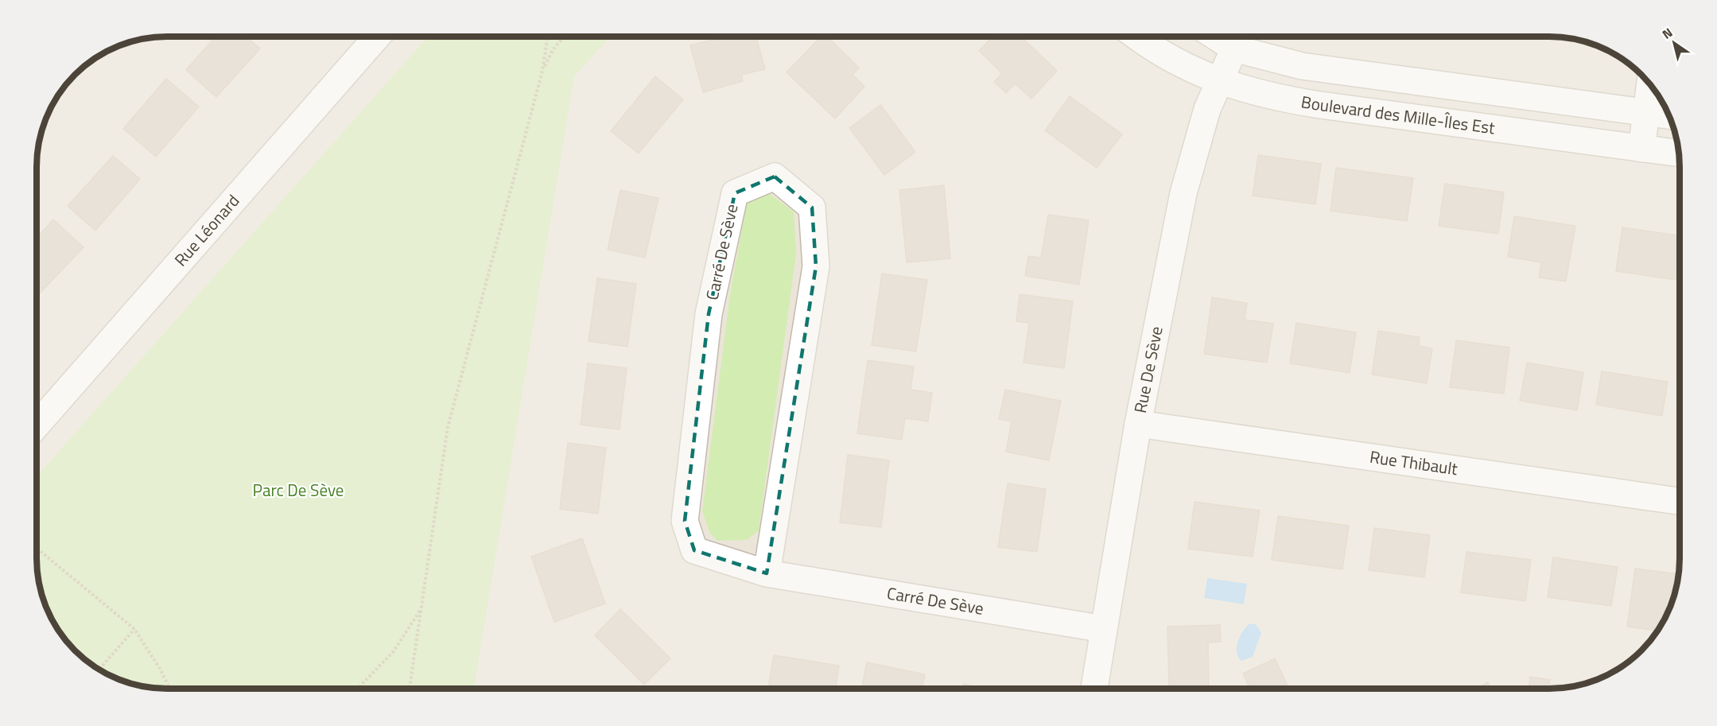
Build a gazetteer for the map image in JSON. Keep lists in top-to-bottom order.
{
  "streets": {
    "street": [
      "Boulevard des Mille-Îles Est",
      "Rue Léonard",
      "Carré De Sève",
      "Rue De Sève",
      "Rue Thibault"
    ]
  },
  "crossings": [
    ["Boulevard des Mille-Îles Est", "Rue De Sève"],
    ["Carré De Sève", "Rue De Sève"],
    ["Rue De Sève", "Rue Thibault"]
  ],
  "parks": ["Parc De Sève"],
  "north": "top left"
}
